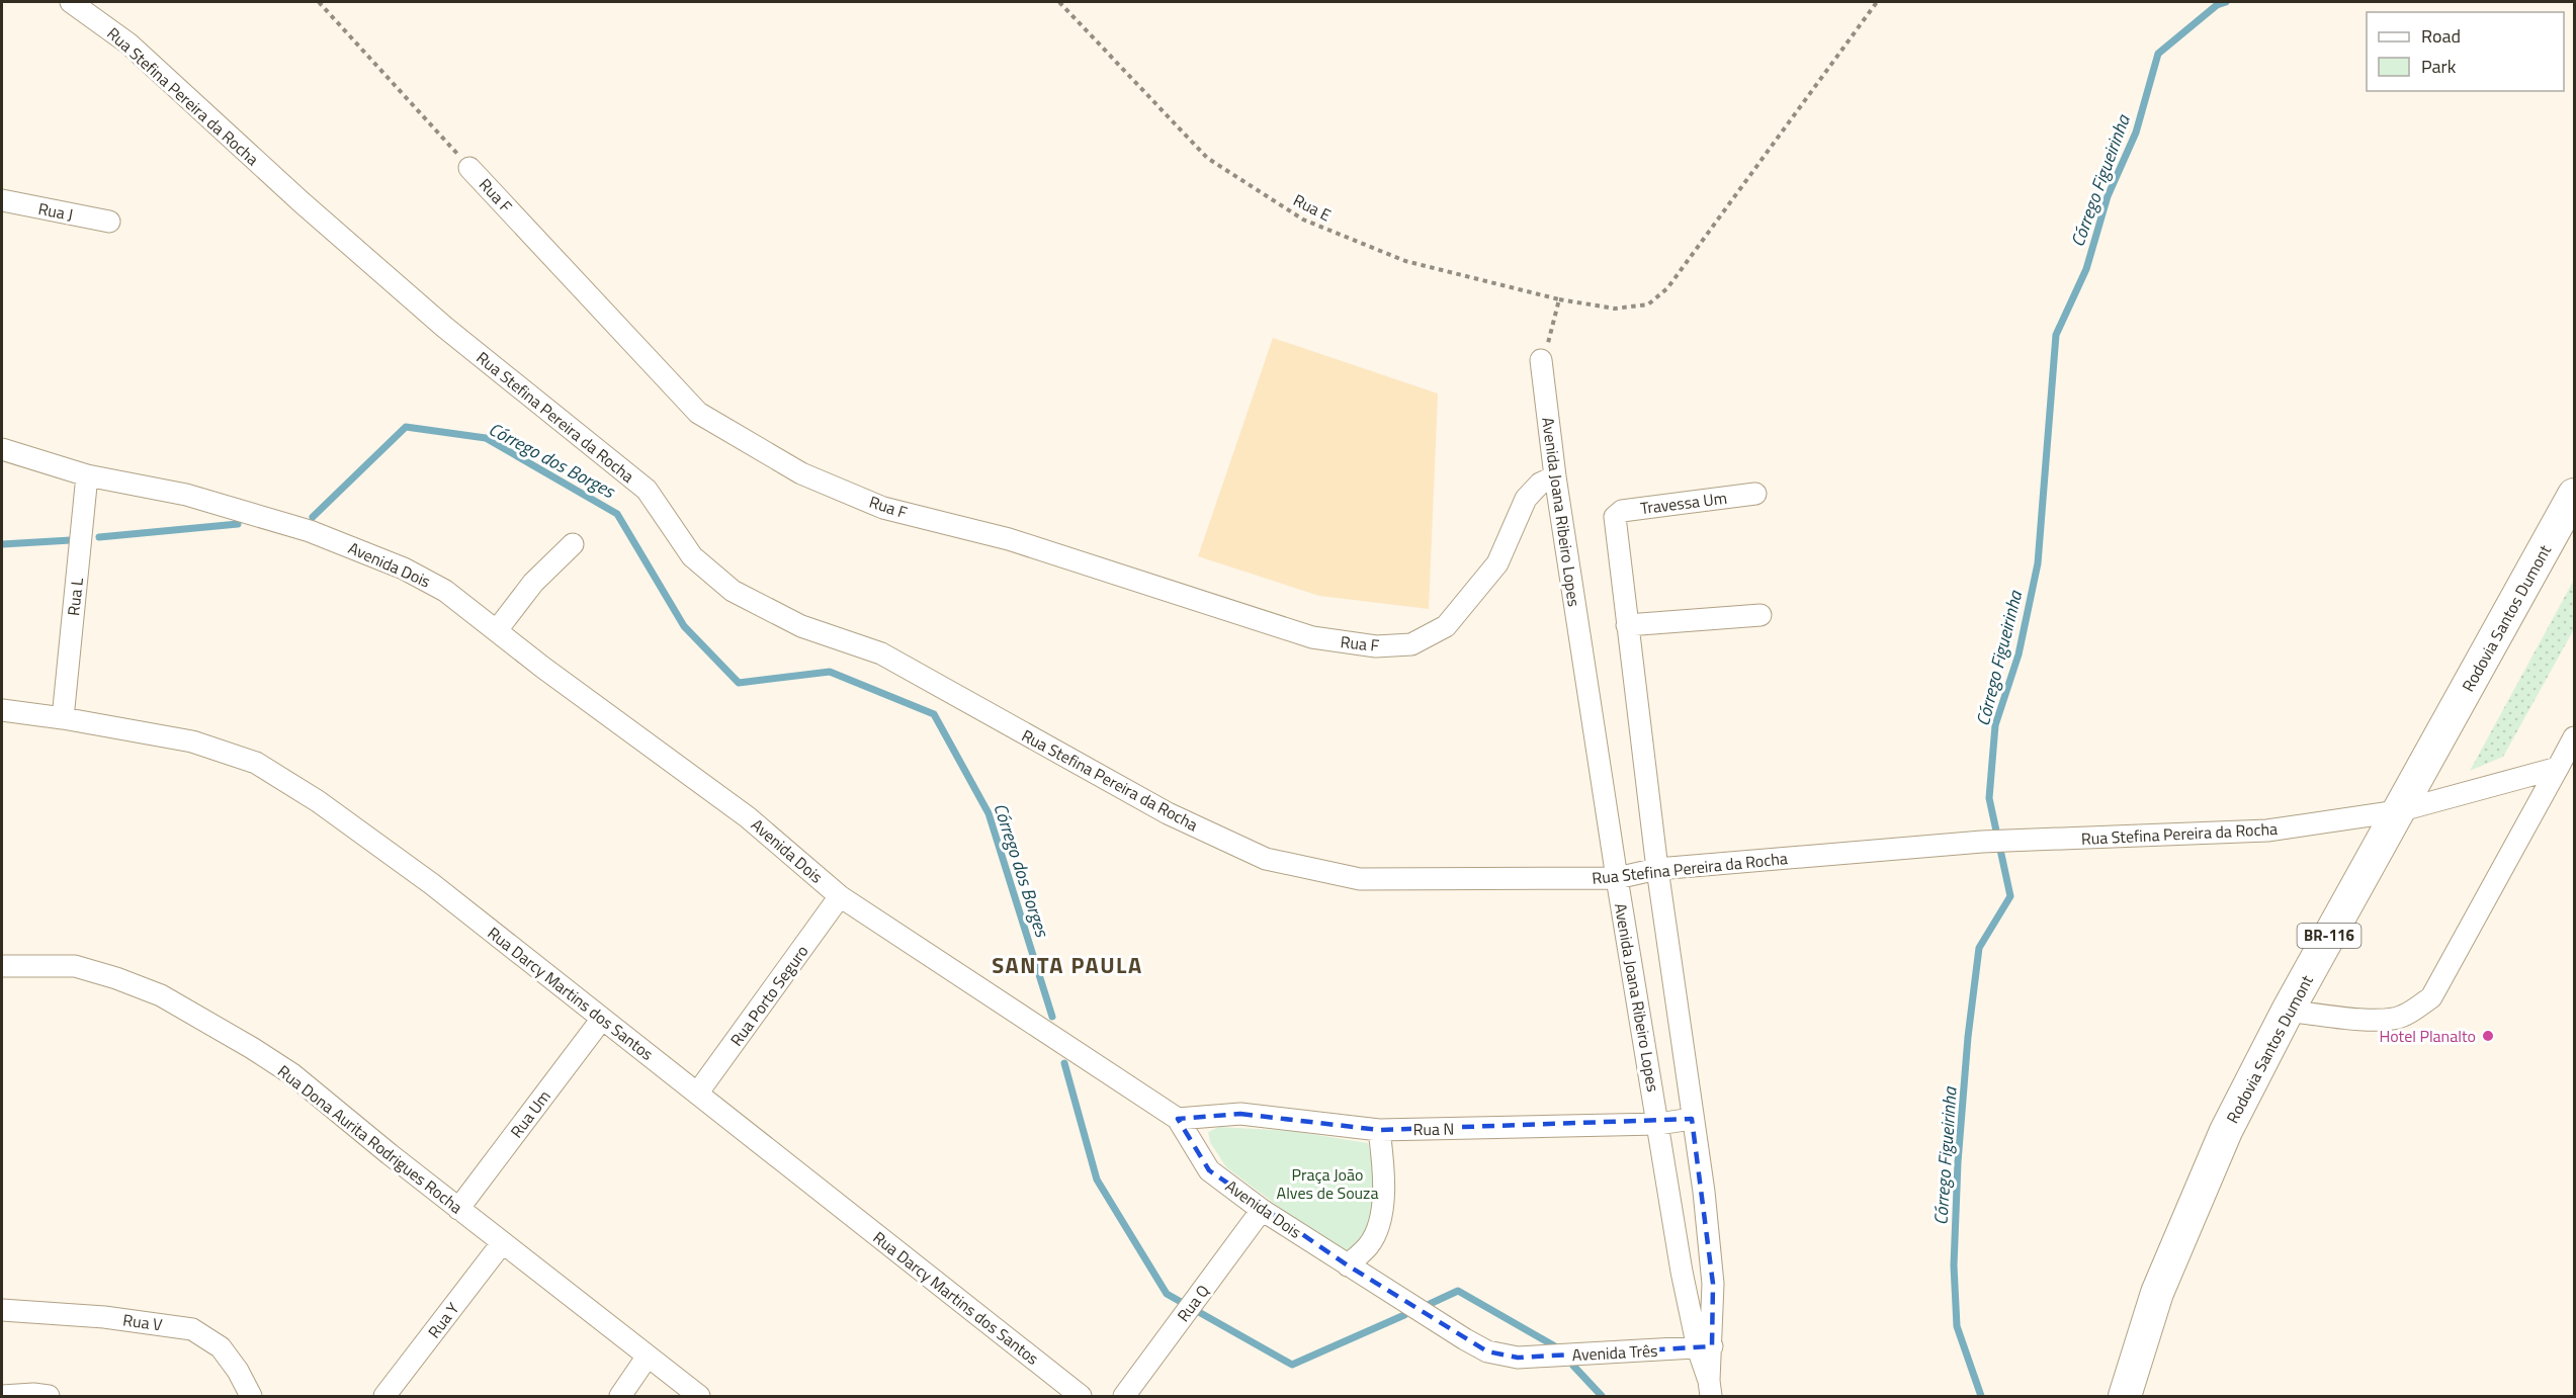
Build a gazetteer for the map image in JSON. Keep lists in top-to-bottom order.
{
  "streets": {
    "highway": ["Rodovia Santos Dumont", "BR-116"],
    "street": [
      "Rua Stefina Pereira da Rocha",
      "Rua F",
      "Rua J",
      "Travessa Um",
      "Avenida Joana Ribeiro Lopes",
      "Avenida Dois",
      "Rua L",
      "Rua Darcy Martins dos Santos",
      "Rua Porto Seguro",
      "Rua Um",
      "Rua N",
      "Rua Dona Aurita Rodrigues Rocha",
      "Rua Q",
      "Rua Y",
      "Rua V",
      "Avenida Três"
    ],
    "path": ["Rua E"]
  },
  "crossings": [
    ["Rua Stefina Pereira da Rocha", "Avenida Joana Ribeiro Lopes"],
    ["Rua Stefina Pereira da Rocha", "Rodovia Santos Dumont"],
    ["Rua F", "Avenida Joana Ribeiro Lopes"],
    ["Travessa Um", "Avenida Joana Ribeiro Lopes"],
    ["Avenida Joana Ribeiro Lopes", "Rua N"],
    ["Avenida Joana Ribeiro Lopes", "Avenida Três"],
    ["Avenida Dois", "Rua L"],
    ["Avenida Dois", "Rua Porto Seguro"],
    ["Avenida Dois", "Rua N"],
    ["Avenida Dois", "Rua Q"],
    ["Avenida Dois", "Avenida Três"],
    ["Rua L", "Rua Darcy Martins dos Santos"],
    ["Rua Darcy Martins dos Santos", "Rua Porto Seguro"],
    ["Rua Darcy Martins dos Santos", "Rua Um"],
    ["Rua Um", "Rua Dona Aurita Rodrigues Rocha"],
    ["Rua Dona Aurita Rodrigues Rocha", "Rua Y"]
  ],
  "districts": ["SANTA PAULA"],
  "water": ["Córrego Figueirinha", "Córrego dos Borges"],
  "parks": ["Praça João Alves de Souza"],
  "places": ["Hotel Planalto"],
  "legend": ["Road", "Park"]
}
